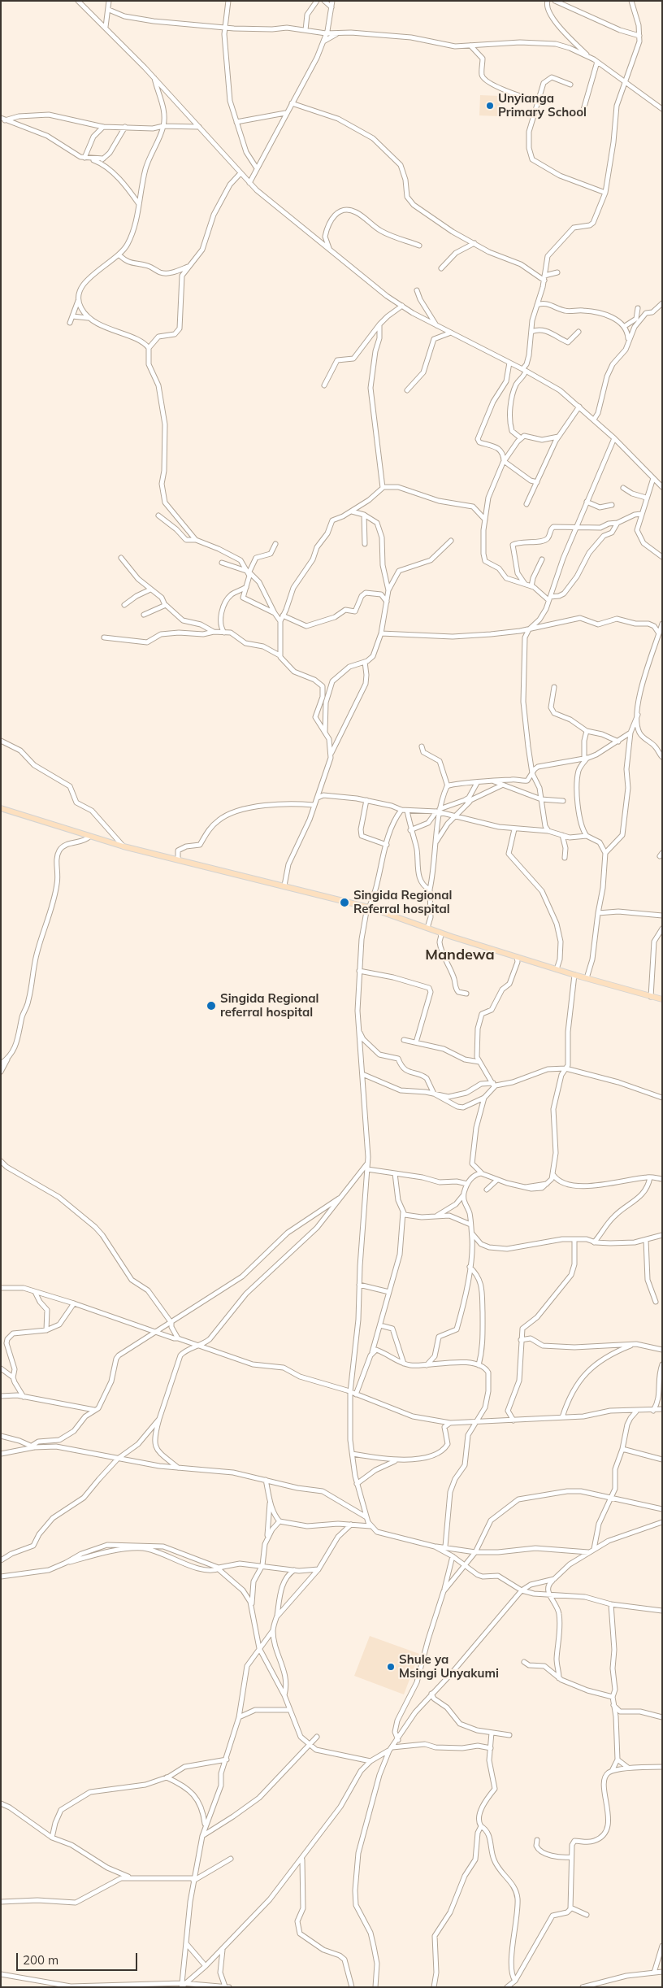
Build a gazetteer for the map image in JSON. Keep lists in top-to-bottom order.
{
  "districts": ["Mandewa"],
  "places": [
    "Unyianga Primary School",
    "Singida Regional Referral hospital",
    "Singida Regional referral hospital",
    "Shule ya Msingi Unyakumi"
  ],
  "scale_bar": "200 m"
}
